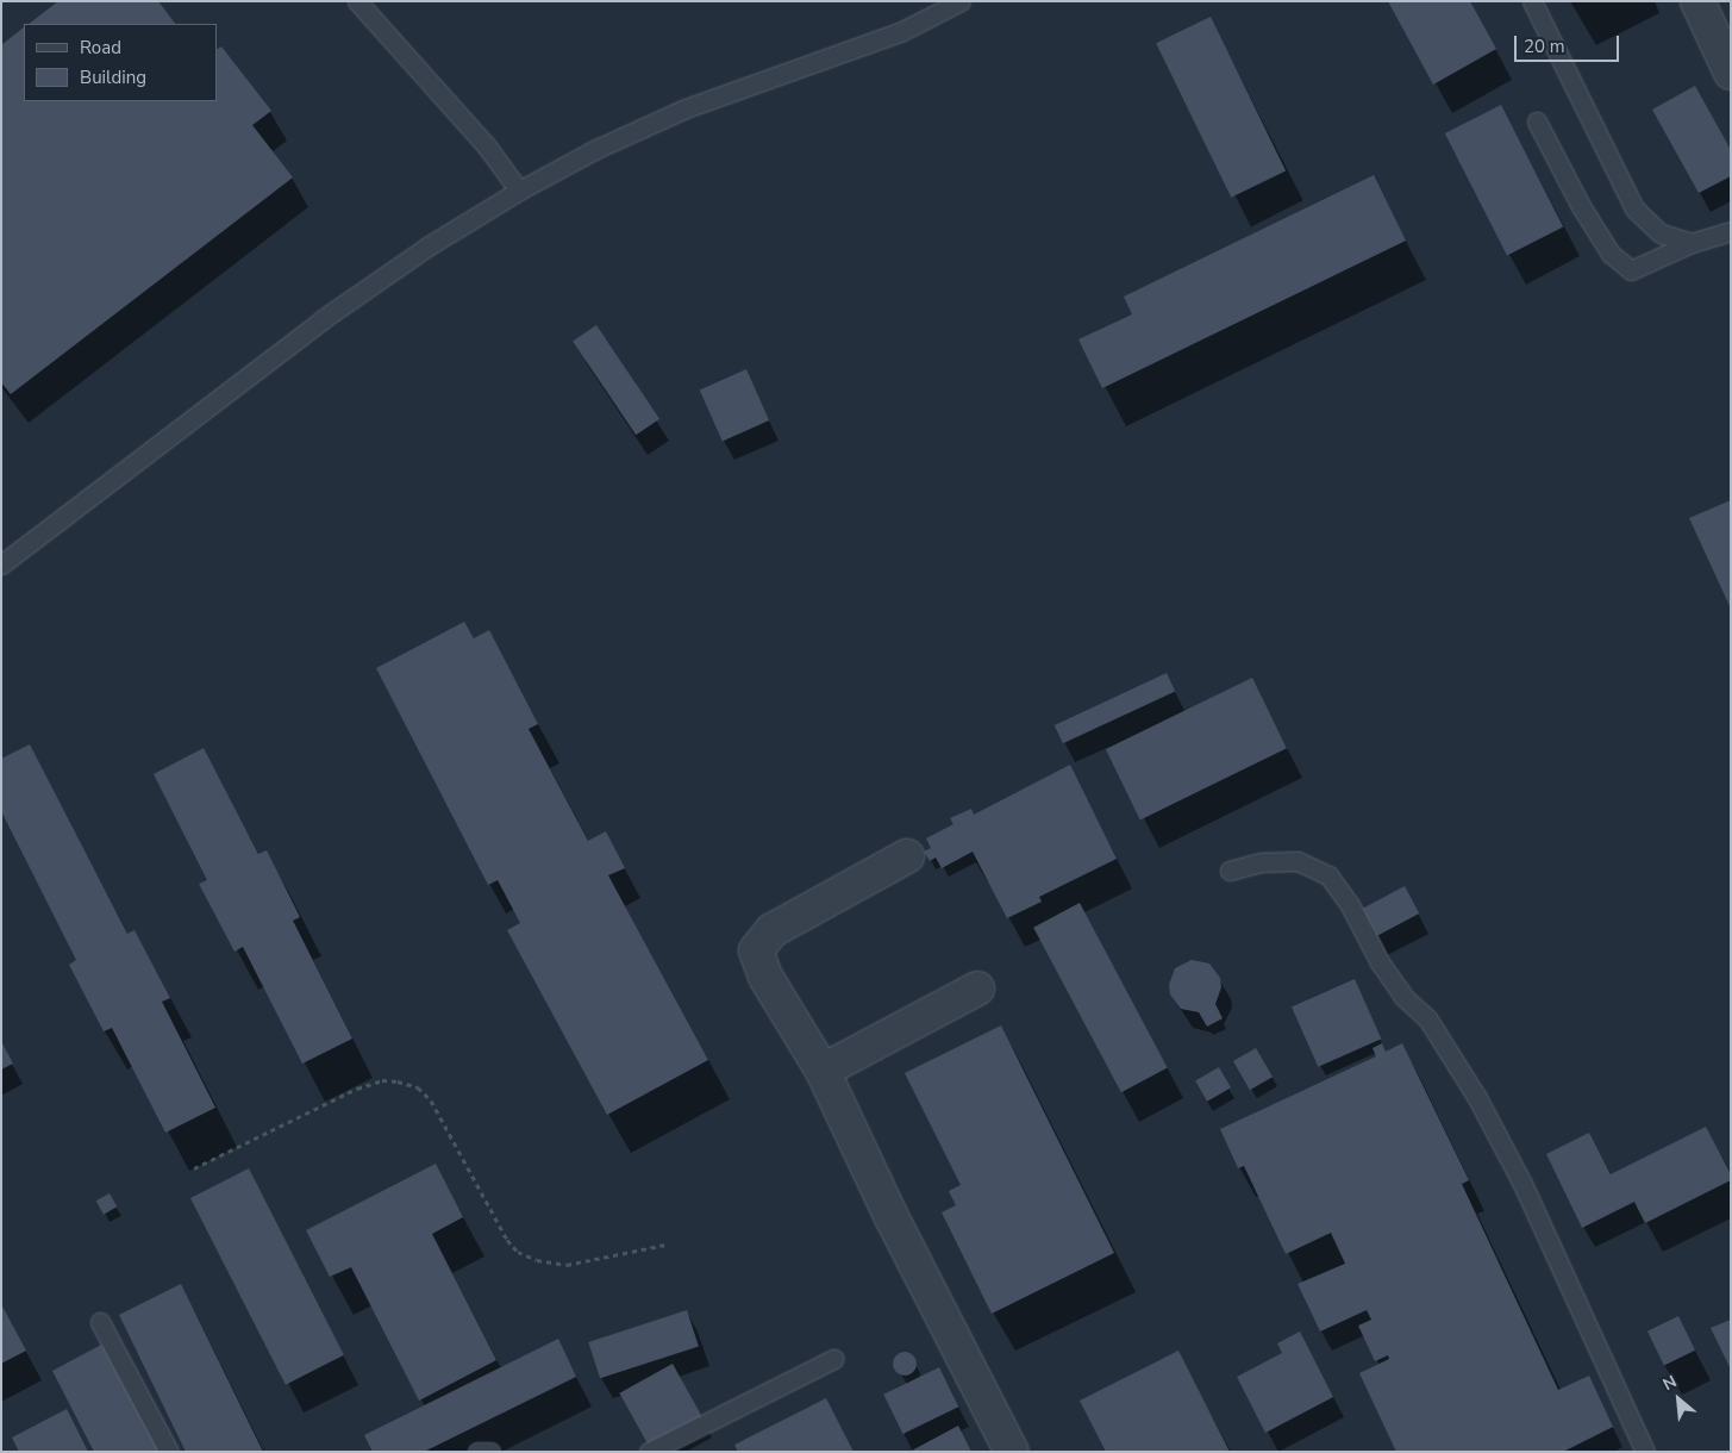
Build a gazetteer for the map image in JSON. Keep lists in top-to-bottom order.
{
  "legend": ["Road", "Building"],
  "scale_bar": "20 m",
  "north": "top left"
}
